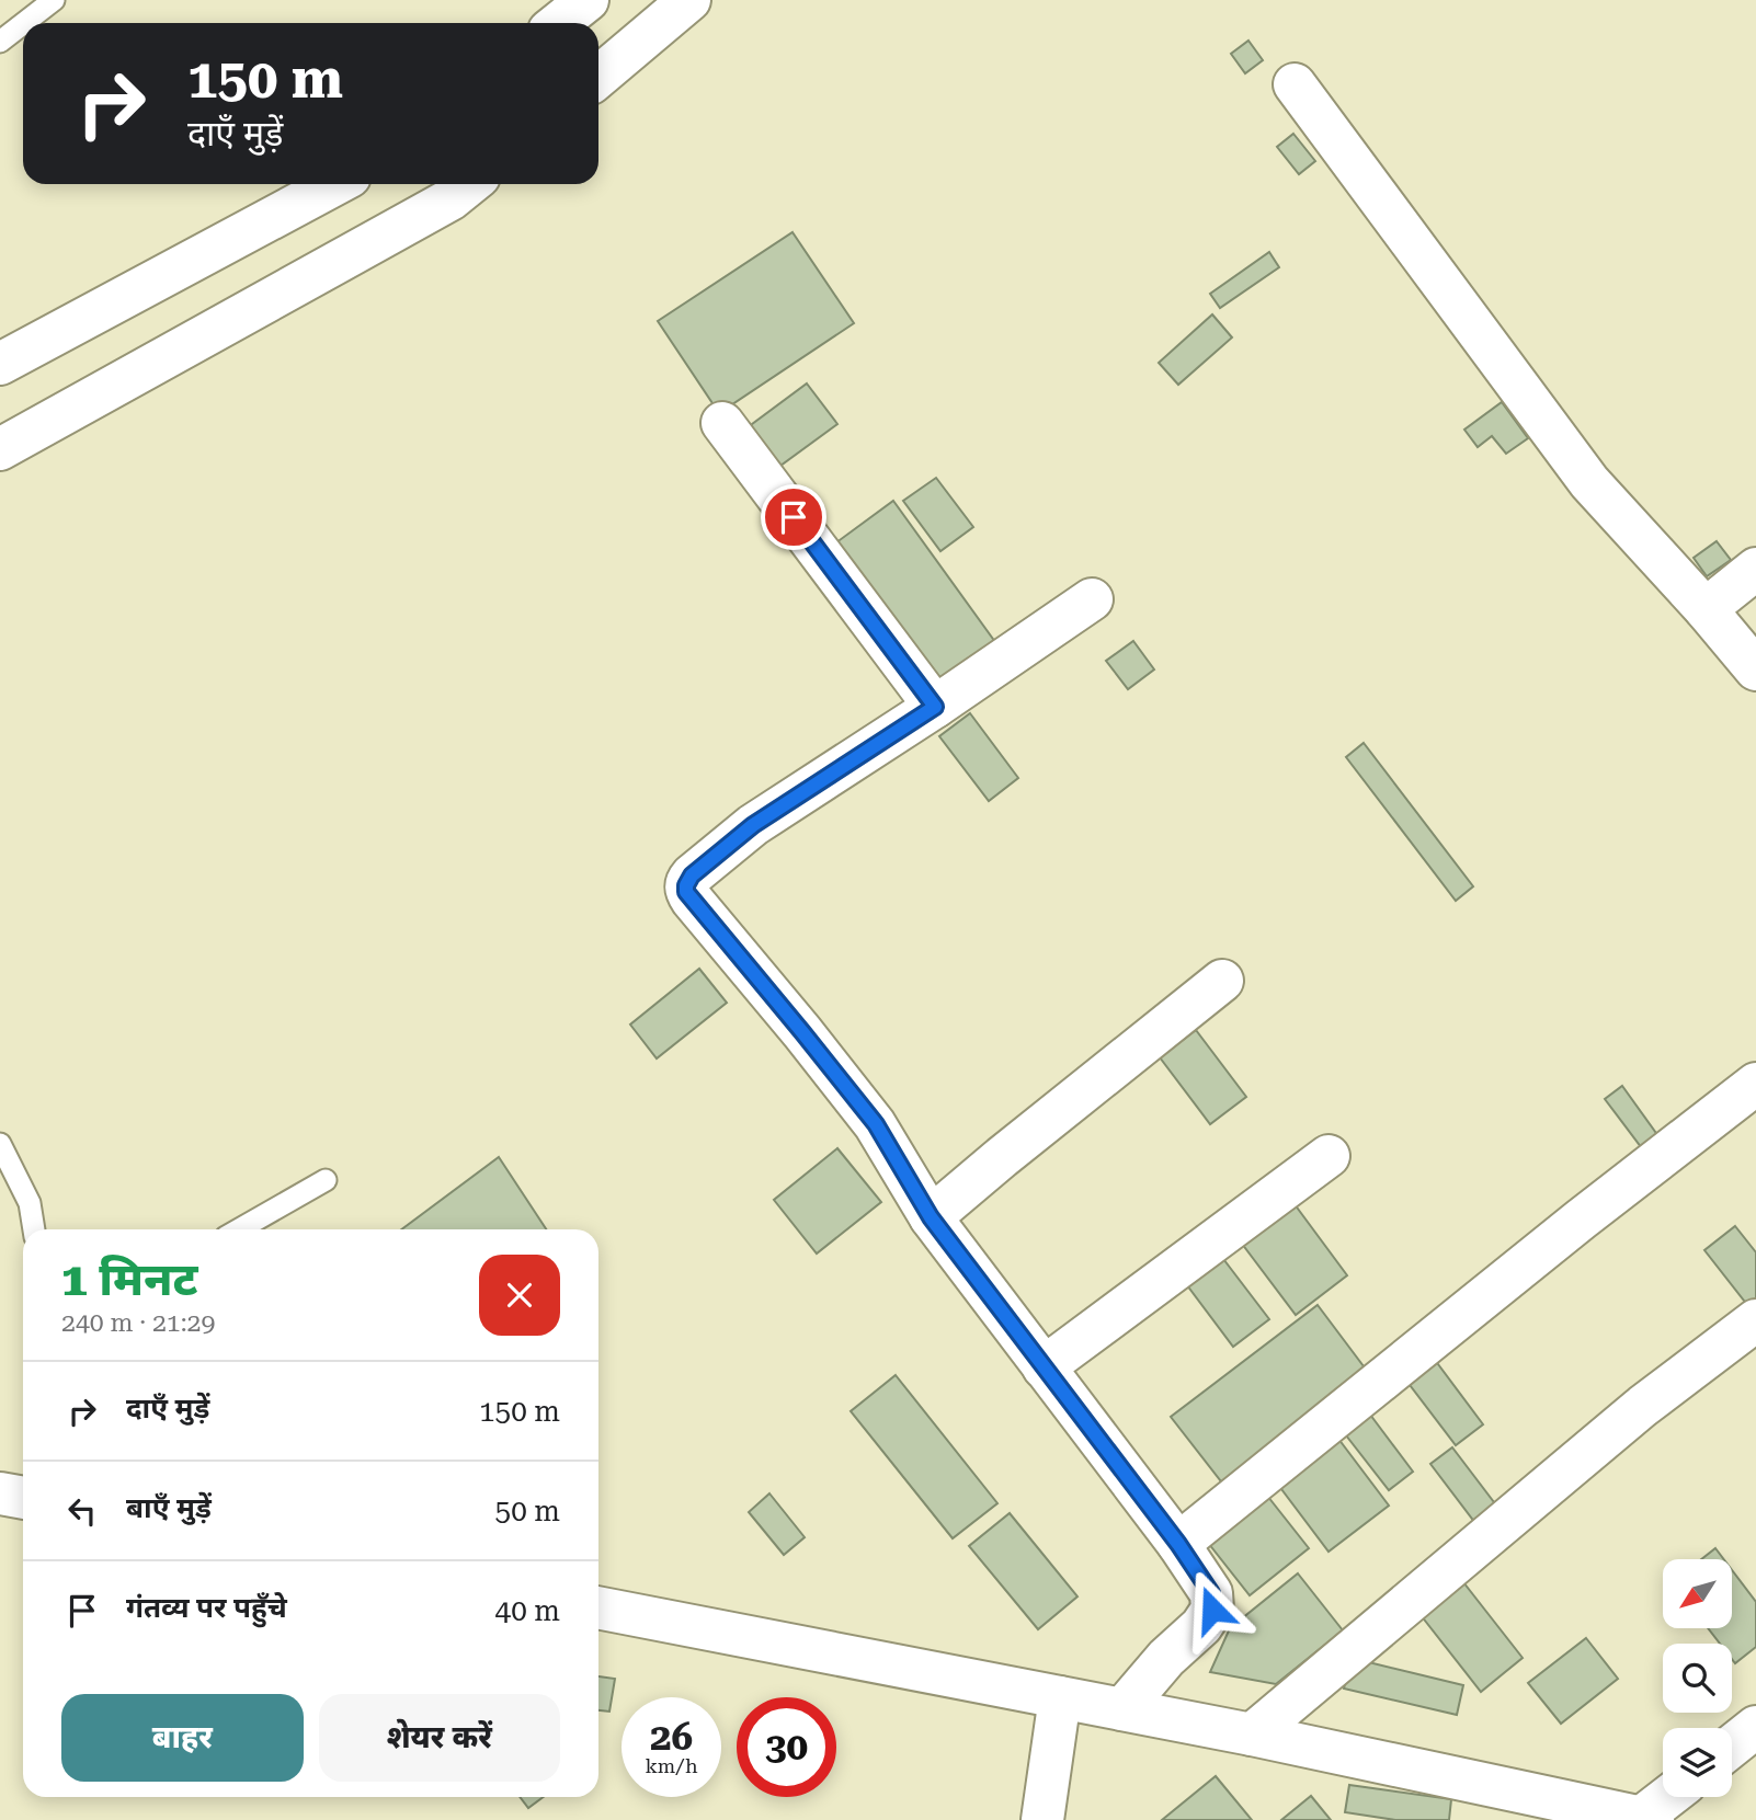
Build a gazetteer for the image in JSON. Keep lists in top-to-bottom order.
{
  "north": "bottom left",
  "page": {
    "turn": ["150 m", "दाएँ मुड़ें"],
    "heading": ["1 मिनट", "240 m · 21:29"],
    "list": [
      {
        "name": "दाएँ मुड़ें",
        "value": "150 m"
      },
      {
        "name": "बाएँ मुड़ें",
        "value": "50 m"
      },
      {
        "name": "गंतव्य पर पहुँचे",
        "value": "40 m"
      }
    ],
    "buttons": ["बाहर", "शेयर करें"],
    "speed": "26 km/h",
    "limit": "30"
  }
}
